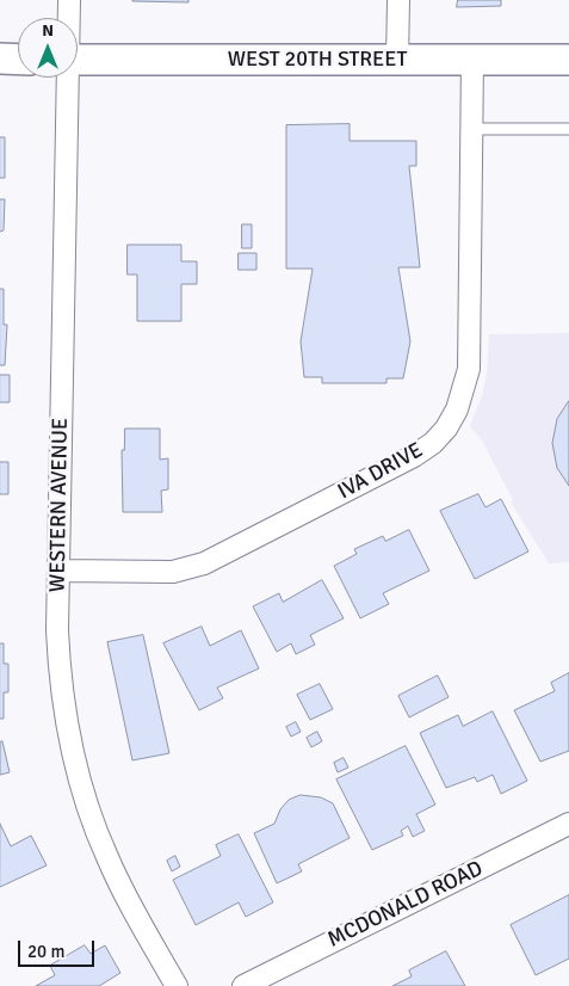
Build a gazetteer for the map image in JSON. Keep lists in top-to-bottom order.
{
  "streets": {
    "main road": ["WEST 20TH STREET"],
    "street": ["IVA DRIVE", "WESTERN AVENUE", "MCDONALD ROAD"]
  },
  "crossings": [
    ["WEST 20TH STREET", "IVA DRIVE"],
    ["IVA DRIVE", "WESTERN AVENUE"]
  ],
  "scale_bar": "20 m",
  "north": "top"
}
